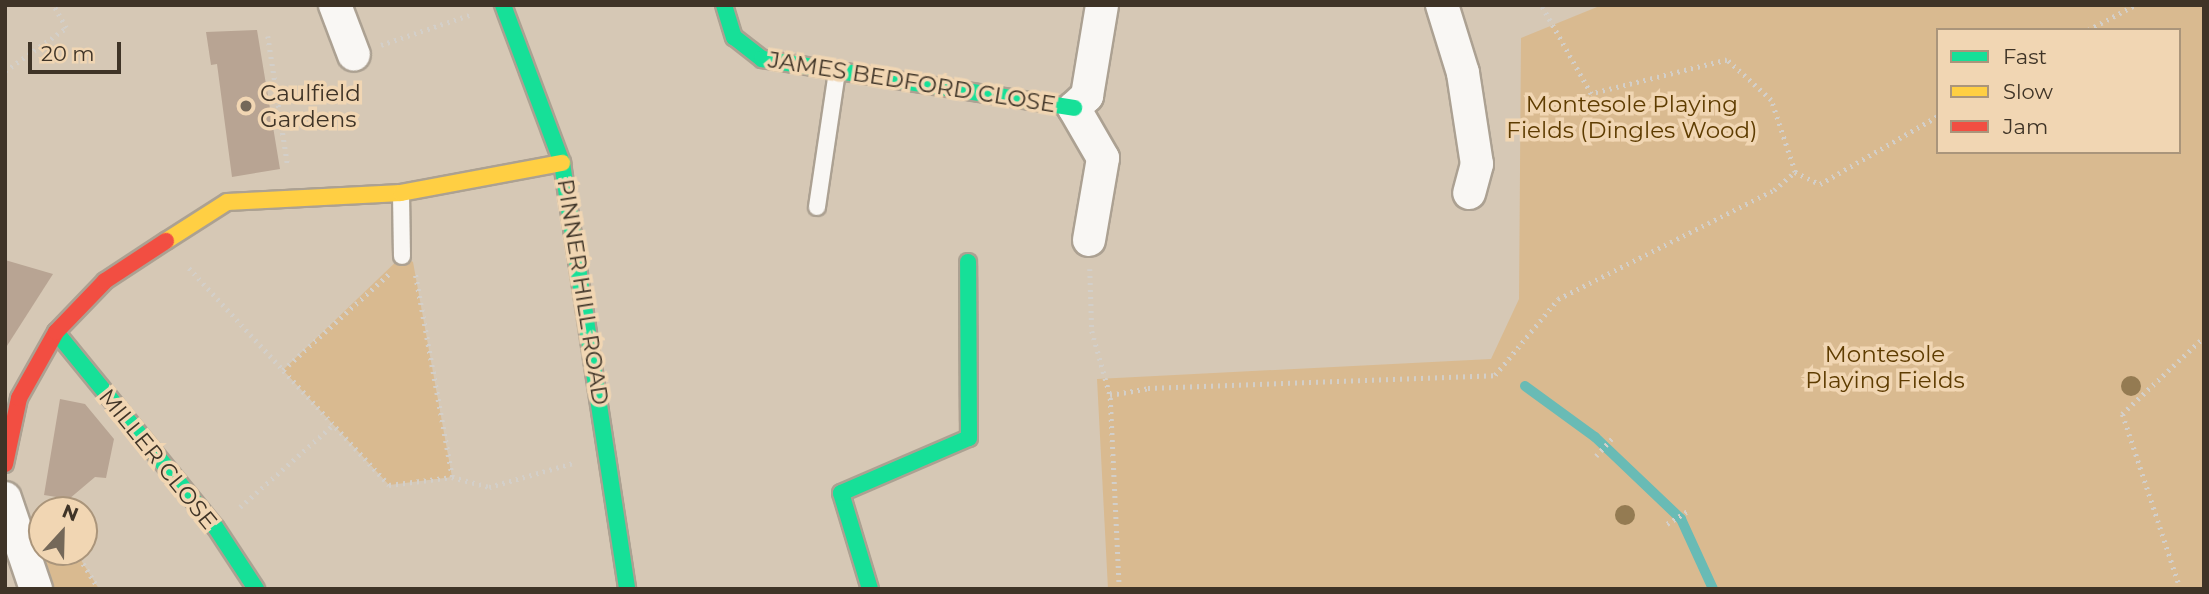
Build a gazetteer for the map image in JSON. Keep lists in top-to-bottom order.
{
  "streets": {
    "street": ["JAMES BEDFORD CLOSE", "PINNER HILL ROAD", "MILLER CLOSE"]
  },
  "parks": ["Montesole Playing Fields (Dingles Wood)", "Montesole Playing Fields"],
  "places": ["Caulfield Gardens"],
  "legend": ["Fast", "Slow", "Jam"],
  "scale_bar": "20 m",
  "north": "top"
}
